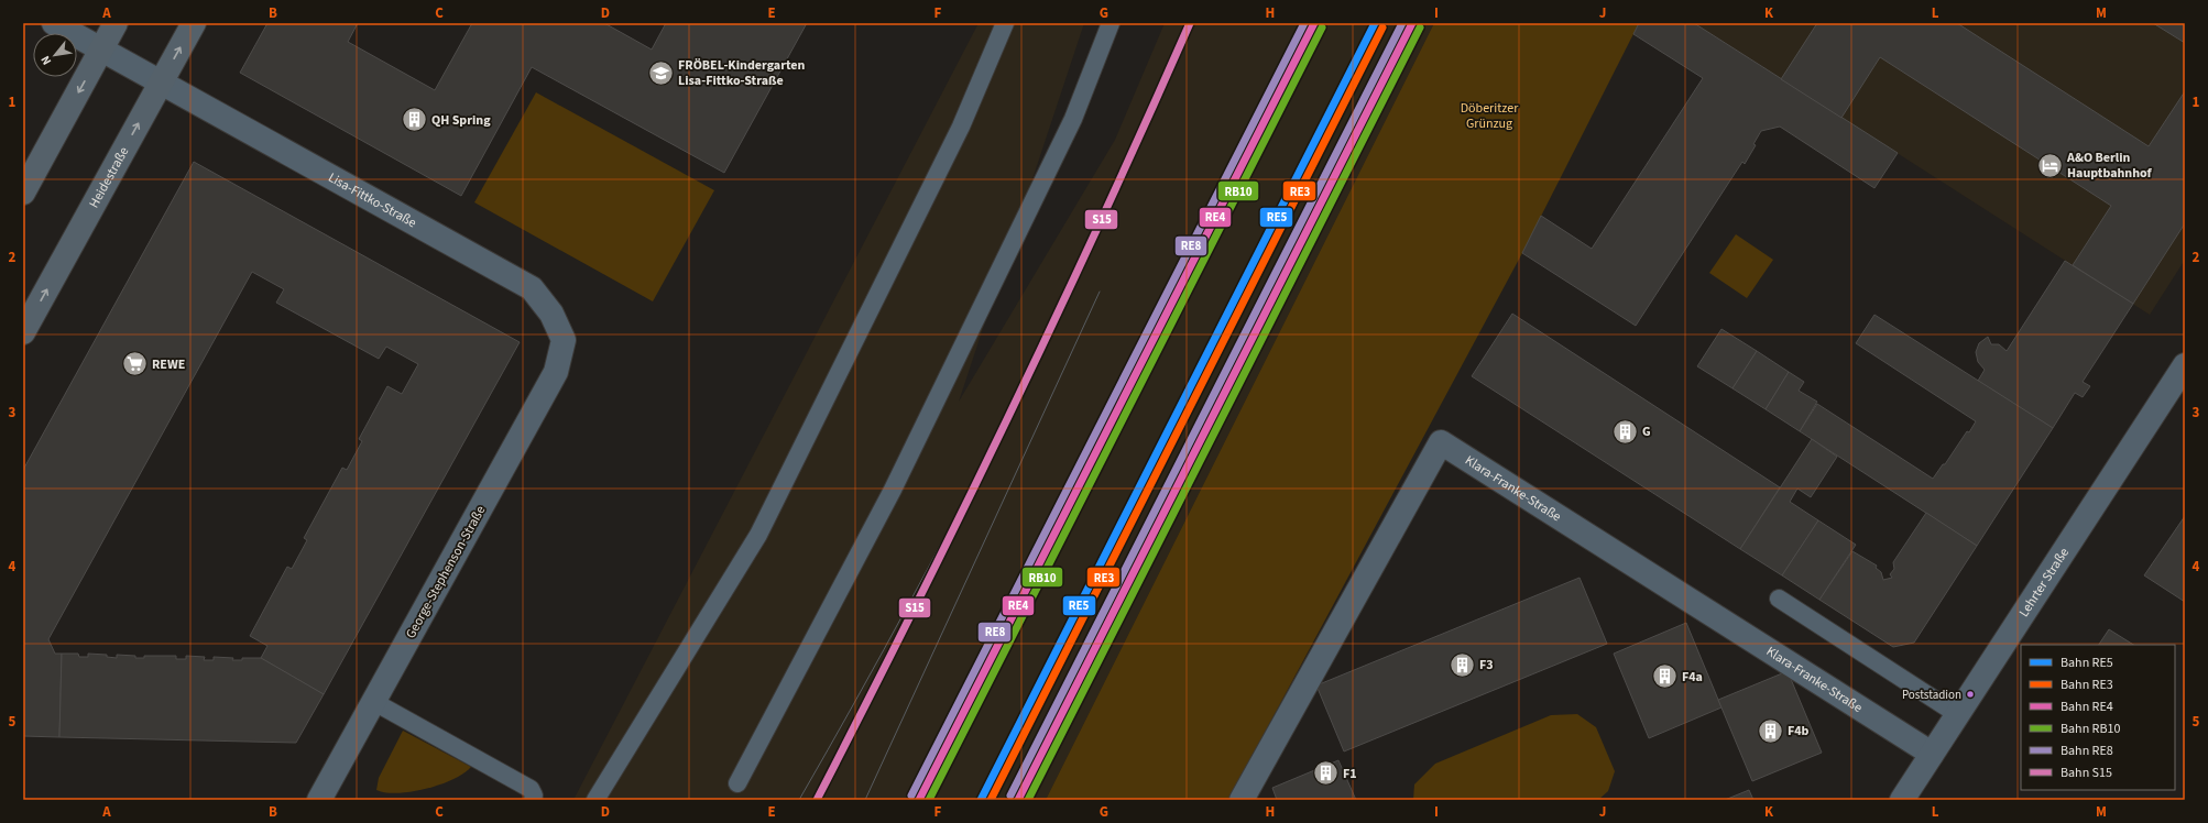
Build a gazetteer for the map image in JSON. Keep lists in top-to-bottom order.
{
  "streets": {
    "main road": ["Heidestraße"],
    "street": [
      "Lisa-Fittko-Straße",
      "Klara-Franke-Straße",
      "George-Stephenson-Straße",
      "Lehrter Straße"
    ]
  },
  "crossings": [
    ["Heidestraße", "Lisa-Fittko-Straße"],
    ["Lisa-Fittko-Straße", "George-Stephenson-Straße"],
    ["Klara-Franke-Straße", "Lehrter Straße"]
  ],
  "parks": ["Döberitzer Grünzug"],
  "places": {
    "school or university": ["FRÖBEL-Kindergarten Lisa-Fittko-Straße"],
    "building": [
      "QH Spring",
      "G",
      "F3",
      "F4a",
      "F4b",
      "F1"
    ],
    "hotel": ["A&O Berlin Hauptbahnhof"],
    "supermarket": ["REWE"],
    "other": ["Poststadion"]
  },
  "lines": [
    "rail line RE5",
    "rail line RE4",
    "rail line RE8",
    "rail line S15",
    "rail line RE3",
    "rail line RB10"
  ],
  "legend": [
    "Bahn RE5",
    "Bahn RE3",
    "Bahn RE4",
    "Bahn RB10",
    "Bahn RE8",
    "Bahn S15"
  ],
  "north": "bottom left",
  "grid": {
    "columns": [
      "A",
      "B",
      "C",
      "D",
      "E",
      "F",
      "G",
      "H",
      "I",
      "J",
      "K",
      "L",
      "M"
    ],
    "rows": [
      "1",
      "2",
      "3",
      "4",
      "5"
    ]
  }
}
